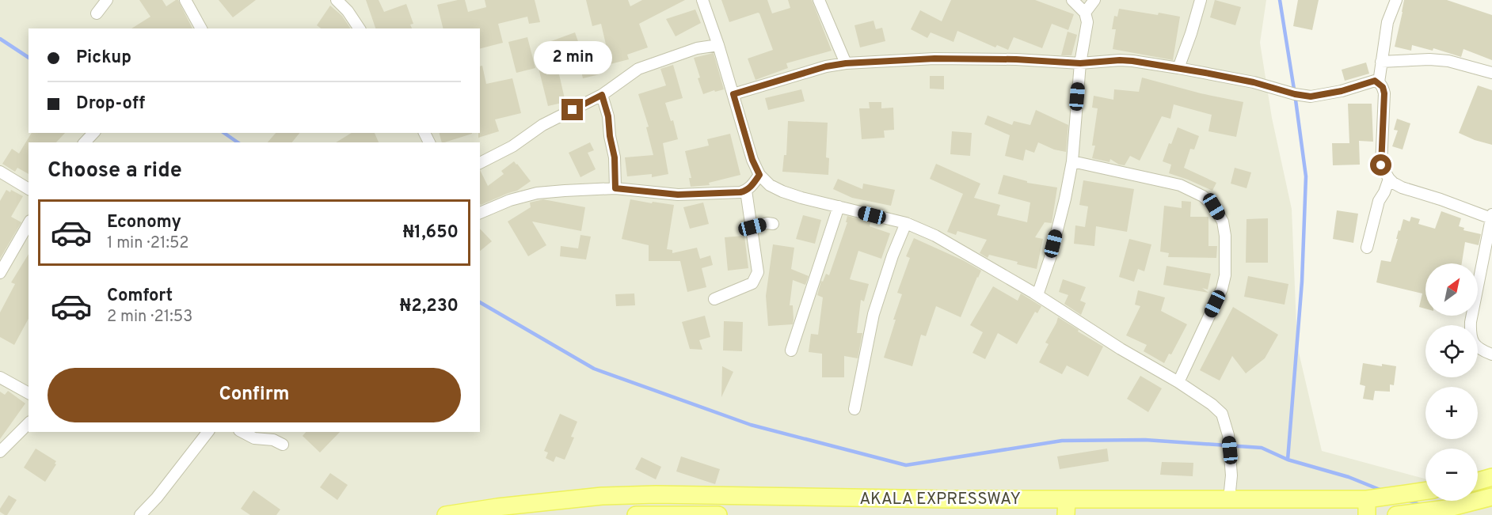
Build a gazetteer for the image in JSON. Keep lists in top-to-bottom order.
{
  "streets": {
    "main road": ["AKALA EXPRESSWAY"]
  },
  "north": "top right",
  "page": {
    "banner": ["Pickup", "Drop-off"],
    "bubble": "2 min",
    "heading": "Choose a ride",
    "list": [
      {
        "name": "Economy",
        "note": "1 min · 21:52",
        "value": "₦1,650"
      },
      {
        "name": "Comfort",
        "note": "2 min · 21:53",
        "value": "₦2,230"
      }
    ],
    "map_buttons": ["+", "−"],
    "buttons": "Confirm"
  }
}
